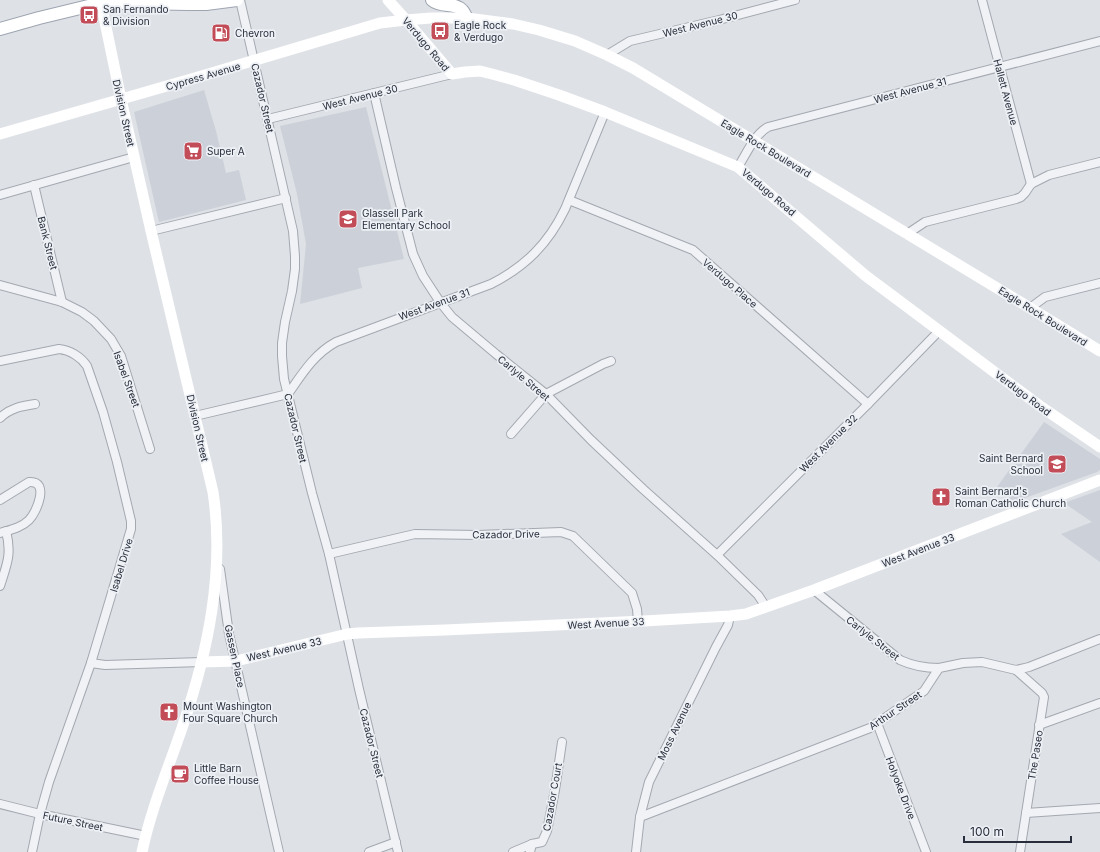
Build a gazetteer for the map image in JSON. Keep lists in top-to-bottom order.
{
  "streets": {
    "street": [
      "West Avenue 30",
      "Verdugo Road",
      "Cypress Avenue",
      "West Avenue 31",
      "Hallett Avenue",
      "Cazador Street",
      "Division Street",
      "Eagle Rock Boulevard",
      "Bank Street",
      "Verdugo Place",
      "Carlyle Street",
      "Isabel Street",
      "West Avenue 32",
      "Cazador Drive",
      "West Avenue 33",
      "Isabel Drive",
      "Gassen Place",
      "Arthur Street",
      "Moss Avenue",
      "The Paseo",
      "Holyoke Drive",
      "Cazador Court",
      "Future Street"
    ]
  },
  "crossings": [
    ["West Avenue 30", "Verdugo Road"],
    ["West Avenue 30", "Cazador Street"],
    ["West Avenue 30", "Eagle Rock Boulevard"],
    ["West Avenue 30", "Carlyle Street"],
    ["Verdugo Road", "Cypress Avenue"],
    ["Verdugo Road", "West Avenue 31"],
    ["Verdugo Road", "Eagle Rock Boulevard"],
    ["Verdugo Road", "West Avenue 32"],
    ["Cypress Avenue", "Cazador Street"],
    ["Cypress Avenue", "Division Street"],
    ["Cypress Avenue", "Eagle Rock Boulevard"],
    ["West Avenue 31", "Hallett Avenue"],
    ["West Avenue 31", "Cazador Street"],
    ["West Avenue 31", "Eagle Rock Boulevard"],
    ["West Avenue 31", "Verdugo Place"],
    ["West Avenue 31", "Carlyle Street"],
    ["Cazador Street", "Cazador Drive"],
    ["Cazador Street", "West Avenue 33"],
    ["Division Street", "West Avenue 33"],
    ["Division Street", "Gassen Place"],
    ["Division Street", "Future Street"],
    ["Bank Street", "Isabel Street"],
    ["Verdugo Place", "West Avenue 32"],
    ["Carlyle Street", "West Avenue 32"],
    ["Carlyle Street", "West Avenue 33"],
    ["Carlyle Street", "Arthur Street"],
    ["Cazador Drive", "West Avenue 33"],
    ["West Avenue 33", "Isabel Drive"],
    ["West Avenue 33", "Gassen Place"],
    ["West Avenue 33", "Moss Avenue"],
    ["Isabel Drive", "Future Street"],
    ["Arthur Street", "Moss Avenue"],
    ["Arthur Street", "Holyoke Drive"]
  ],
  "places": {
    "bus stop": ["San Fernando & Division", "Eagle Rock & Verdugo"],
    "fuel station": ["Chevron"],
    "supermarket": ["Super A"],
    "school or university": ["Glassell Park Elementary School", "Saint Bernard School"],
    "church": ["Saint Bernard's Roman Catholic Church", "Mount Washington Four Square Church"],
    "cafe": ["Little Barn Coffee House"]
  },
  "scale_bar": "100 m"
}
